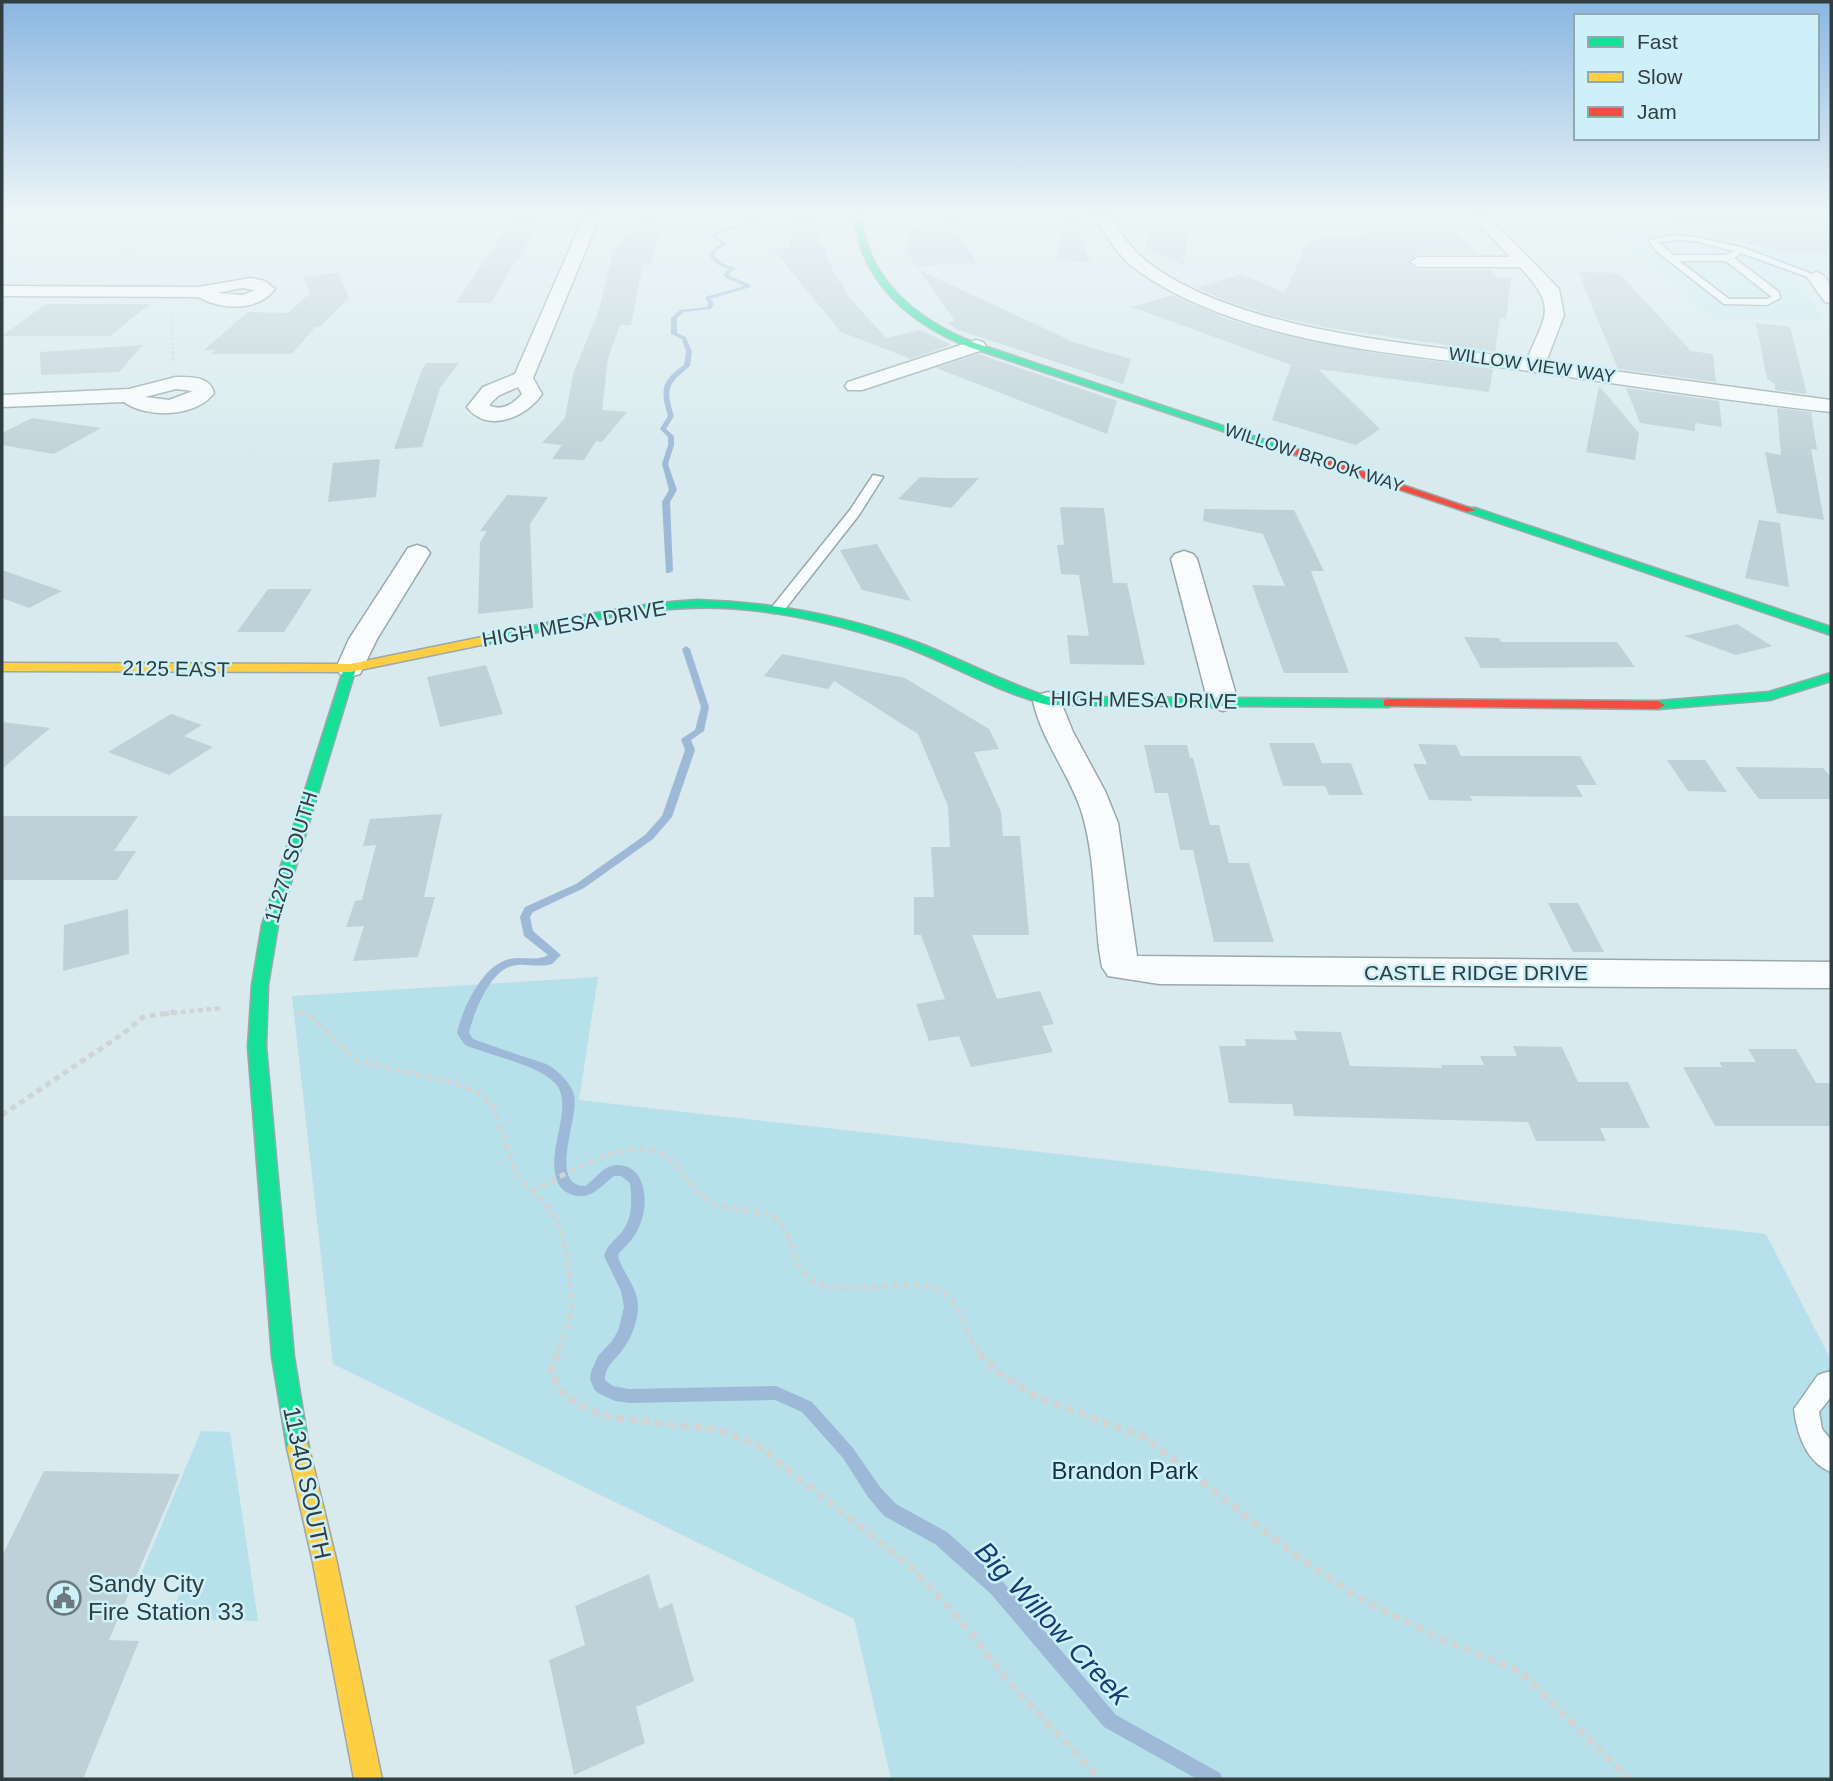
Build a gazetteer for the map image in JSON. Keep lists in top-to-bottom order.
{
  "streets": {
    "street": [
      "WILLOW VIEW WAY",
      "WILLOW BROOK WAY",
      "HIGH MESA DRIVE",
      "2125 EAST",
      "11270 SOUTH",
      "CASTLE RIDGE DRIVE",
      "11340 SOUTH"
    ]
  },
  "crossings": [
    ["HIGH MESA DRIVE", "2125 EAST"],
    ["HIGH MESA DRIVE", "11270 SOUTH"],
    ["HIGH MESA DRIVE", "CASTLE RIDGE DRIVE"],
    ["2125 EAST", "11270 SOUTH"],
    ["11270 SOUTH", "11340 SOUTH"]
  ],
  "water": ["Big Willow Creek"],
  "parks": ["Brandon Park"],
  "places": {
    "public building": ["Sandy City Fire Station 33"]
  },
  "legend": ["Fast", "Slow", "Jam"]
}
